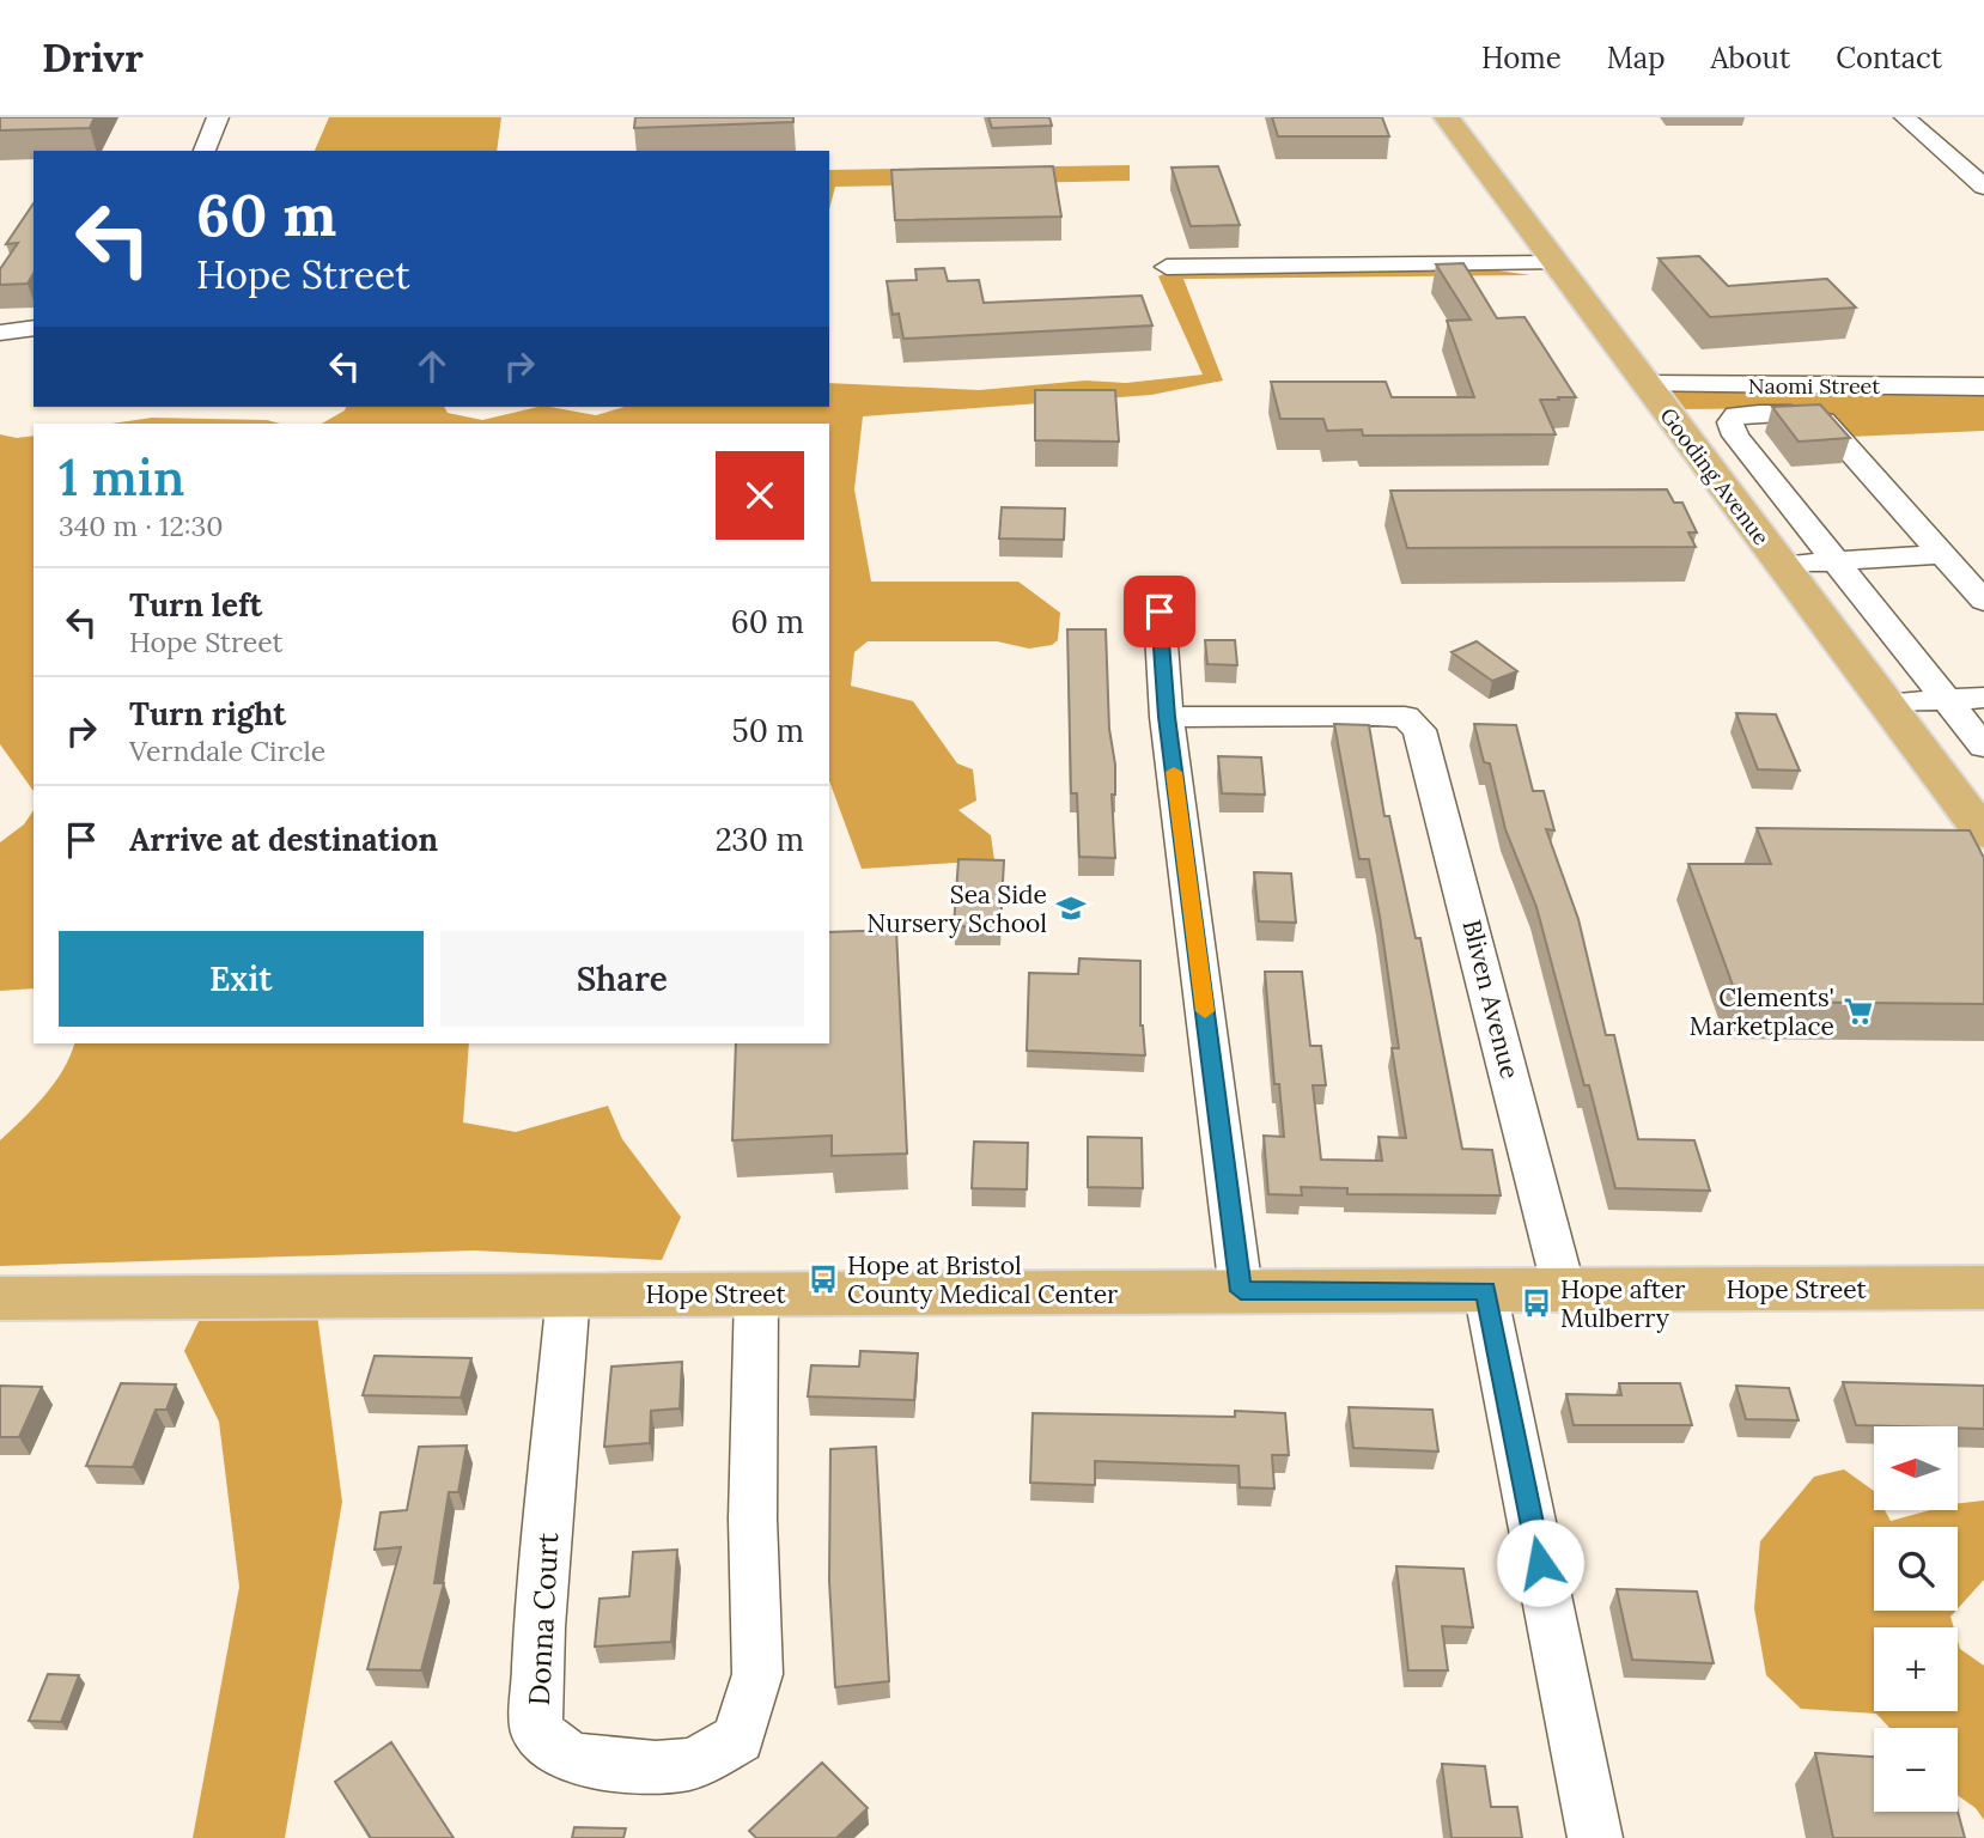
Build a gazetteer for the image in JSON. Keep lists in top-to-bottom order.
{
  "streets": {
    "main road": ["Gooding Avenue", "Hope Street"],
    "street": ["Naomi Street", "Bliven Avenue", "Donna Court"]
  },
  "crossings": [
    ["Naomi Street", "Gooding Avenue"],
    ["Bliven Avenue", "Hope Street"],
    ["Hope Street", "Donna Court"]
  ],
  "places": {
    "school or university": ["Sea Side Nursery School"],
    "supermarket": ["Clements' Marketplace"],
    "bus stop": ["Hope at Bristol County Medical Center", "Hope after Mulberry"]
  },
  "north": "left",
  "page": {
    "header": "Drivr",
    "nav": [
      "Home",
      "Map",
      "About",
      "Contact"
    ],
    "turn": ["60 m", "Hope Street"],
    "heading": ["1 min", "340 m · 12:30"],
    "list": [
      {
        "name": "Turn left",
        "note": "Hope Street",
        "value": "60 m"
      },
      {
        "name": "Turn right",
        "note": "Verndale Circle",
        "value": "50 m"
      },
      {
        "name": "Arrive at destination",
        "value": "230 m"
      }
    ],
    "buttons": ["Exit", "Share"],
    "map_buttons": ["+", "−"]
  }
}
